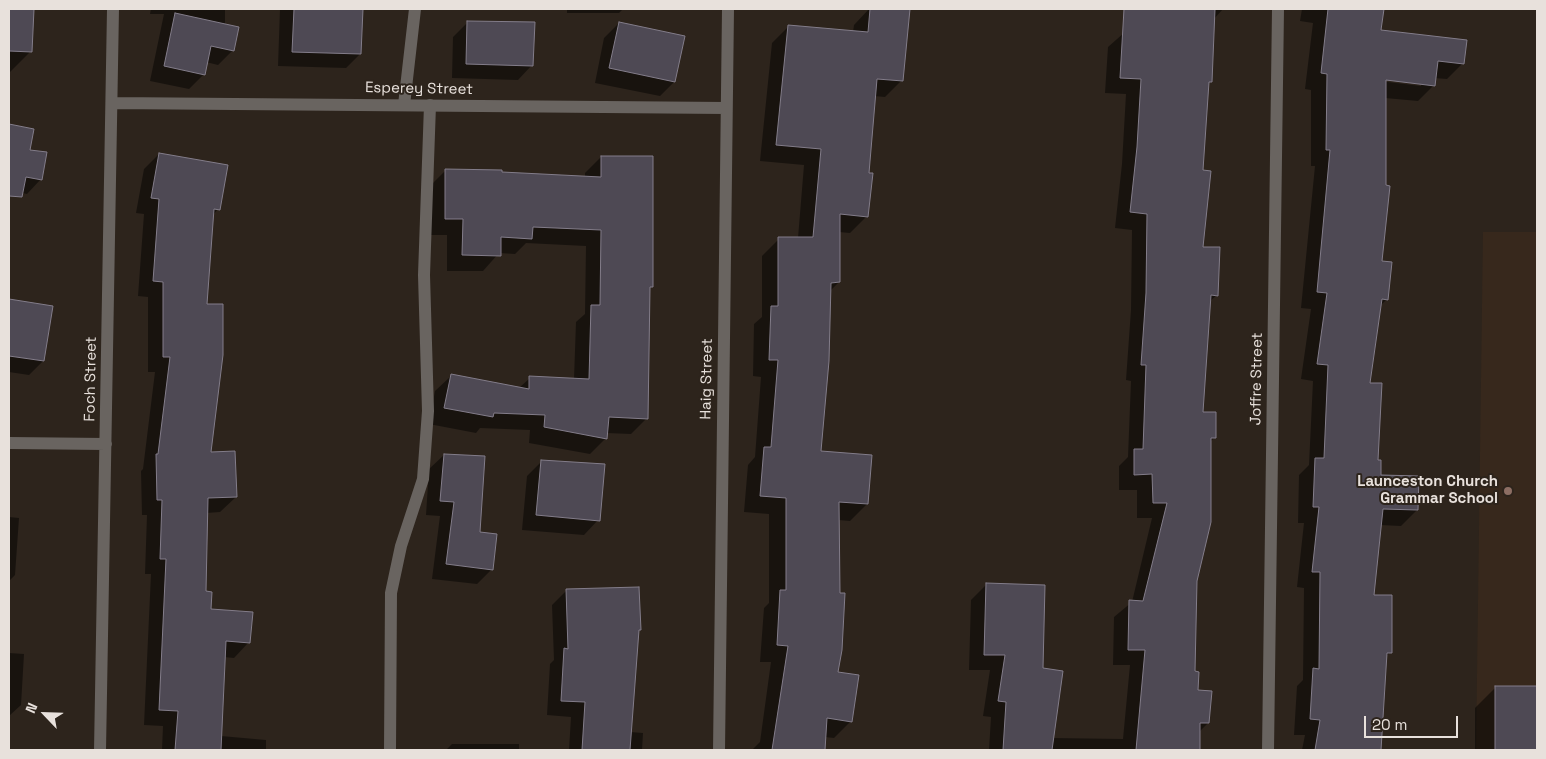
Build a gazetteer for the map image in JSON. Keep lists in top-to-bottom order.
{
  "streets": {
    "street": [
      "Esperey Street",
      "Foch Street",
      "Haig Street",
      "Joffre Street"
    ]
  },
  "crossings": [
    ["Esperey Street", "Foch Street"],
    ["Esperey Street", "Haig Street"]
  ],
  "places": ["Launceston Church Grammar School"],
  "scale_bar": "20 m",
  "north": "top left"
}
